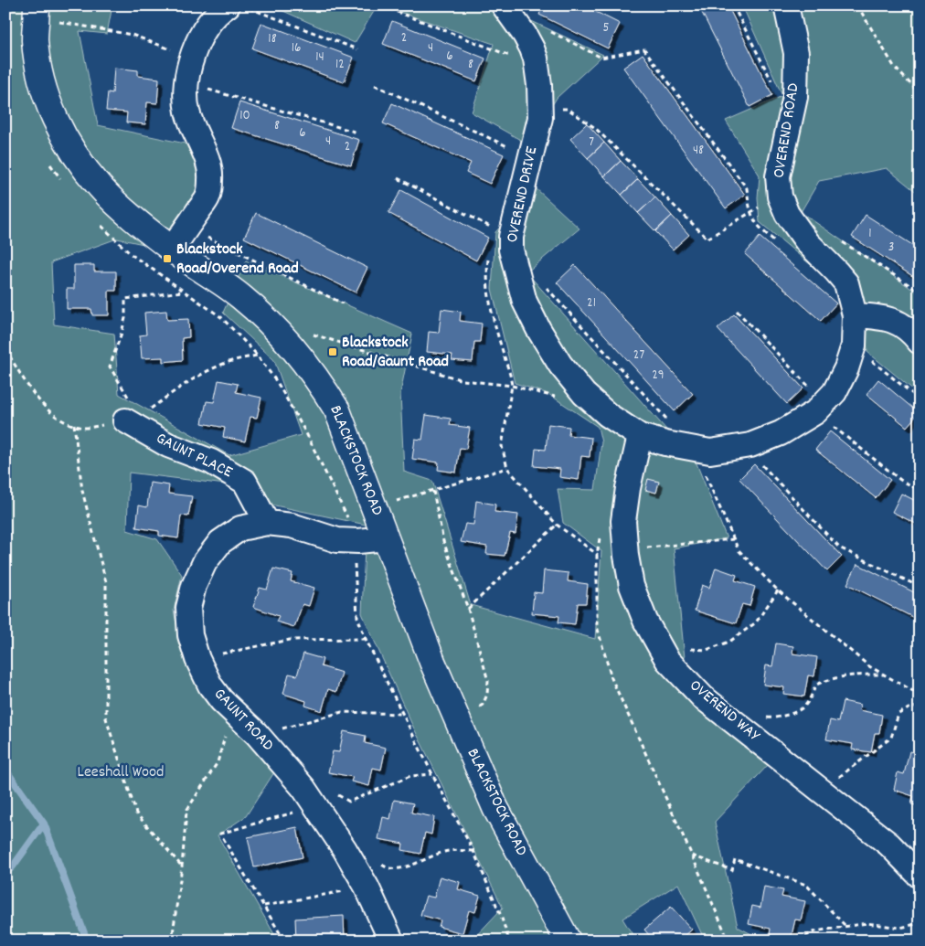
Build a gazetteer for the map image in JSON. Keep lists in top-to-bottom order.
{
  "streets": {
    "street": [
      "OVEREND ROAD",
      "OVEREND DRIVE",
      "GAUNT PLACE",
      "BLACKSTOCK ROAD",
      "OVEREND WAY",
      "GAUNT ROAD"
    ]
  },
  "crossings": [
    ["OVEREND ROAD", "OVEREND DRIVE"],
    ["OVEREND DRIVE", "OVEREND WAY"],
    ["GAUNT PLACE", "GAUNT ROAD"],
    ["BLACKSTOCK ROAD", "GAUNT ROAD"]
  ],
  "parks": ["Leeshall Wood"],
  "places": {
    "transit": ["Blackstock Road/Overend Road", "Blackstock Road/Gaunt Road"]
  },
  "house_numbers": [
    "5",
    "2",
    "18",
    "16",
    "4",
    "6",
    "14",
    "12",
    "8",
    "10",
    "8",
    "6",
    "4",
    "7",
    "2",
    "48",
    "1",
    "3",
    "21",
    "27",
    "29"
  ]
}
